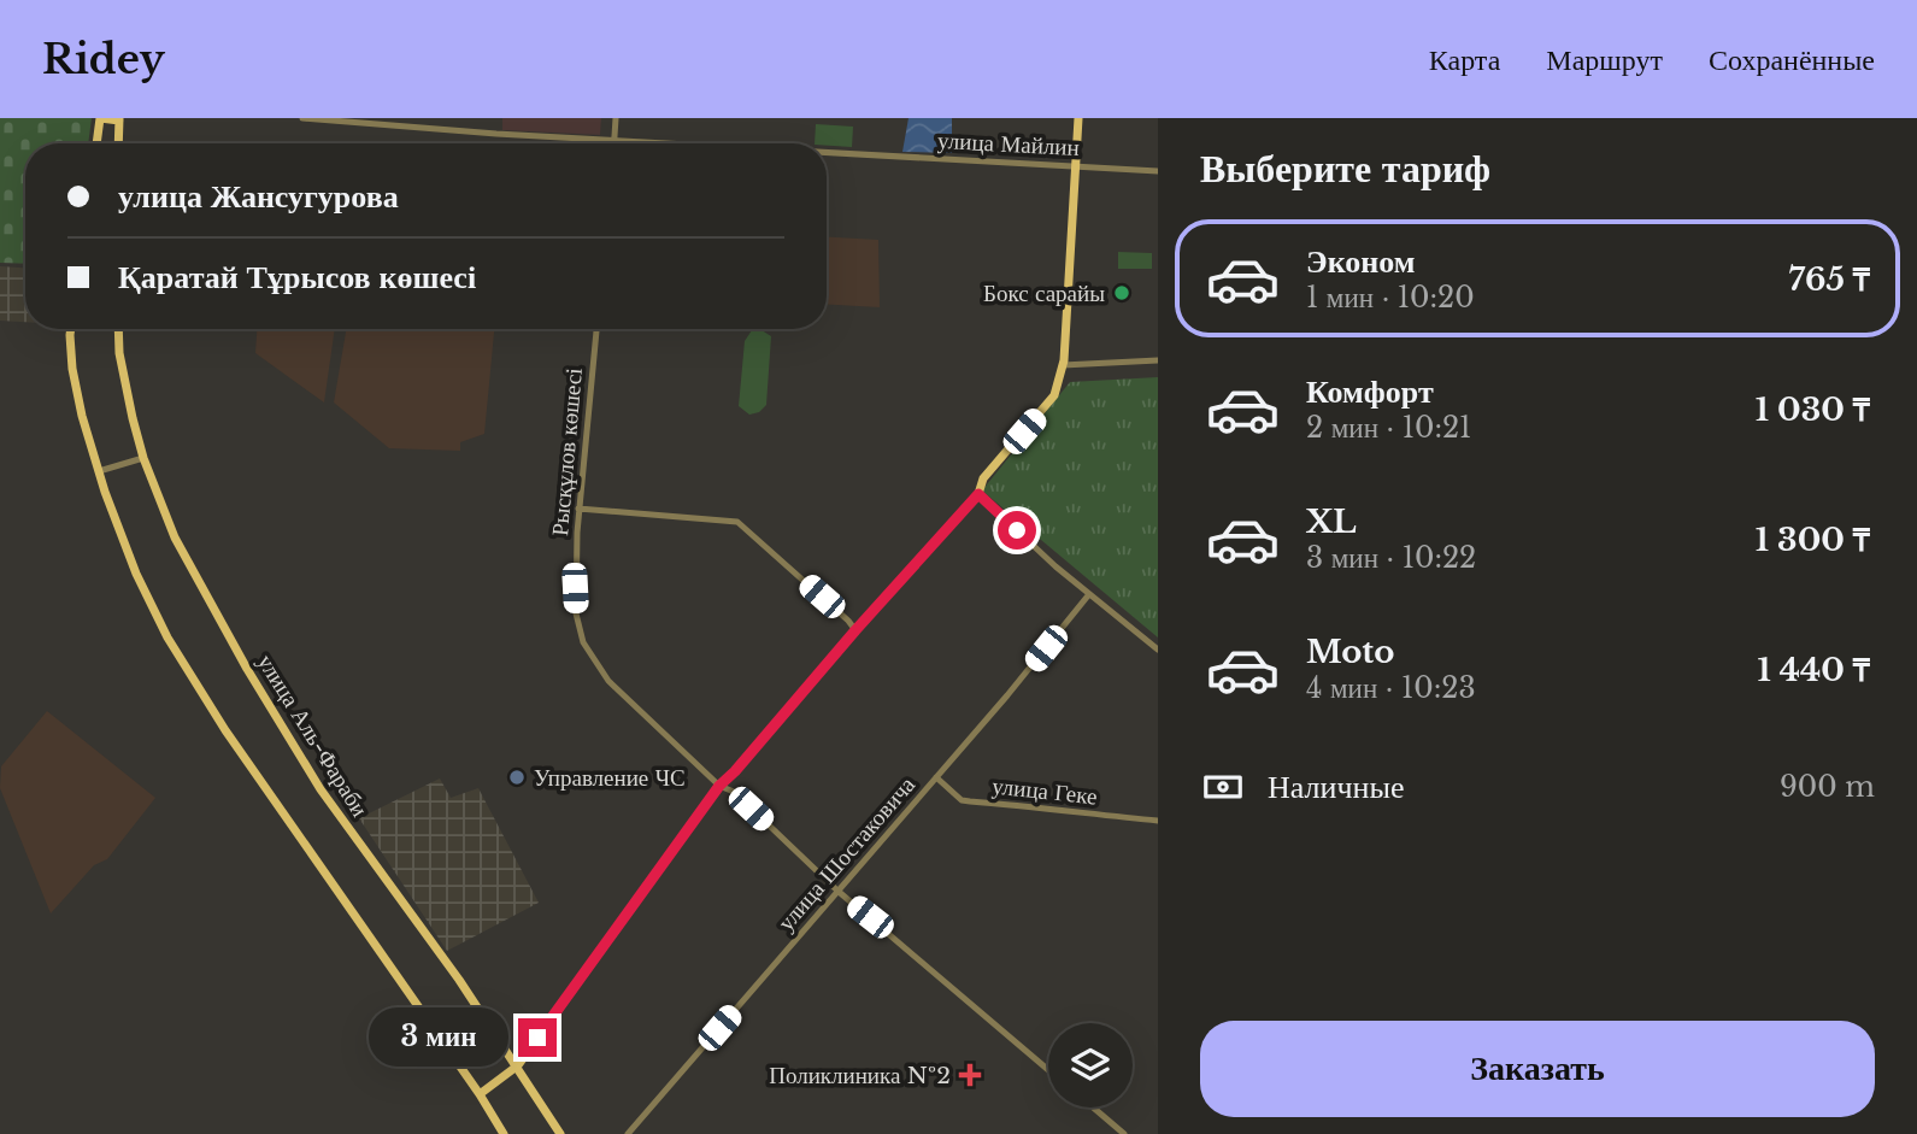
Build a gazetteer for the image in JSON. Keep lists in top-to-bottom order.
{
  "streets": {
    "main road": ["улица Аль-Фараби"],
    "street": [
      "улица Майлин",
      "Рысқұлов көшесі",
      "улица Геке",
      "улица Шостаковича"
    ]
  },
  "crossings": [
    ["Рысқұлов көшесі", "улица Шостаковича"],
    ["улица Геке", "улица Шостаковича"]
  ],
  "places": {
    "other": ["Бокс сарайы", "Управление ЧС"],
    "health": ["Поликлиника №2"]
  },
  "page": {
    "header": "Ridey",
    "nav": ["Карта", "Маршрут", "Сохранённые"],
    "heading": "Выберите тариф",
    "banner": ["улица Жансугурова", "Қаратай Тұрысов көшесі"],
    "list": [
      {
        "name": "Эконом",
        "note": "1 мин · 10:20",
        "value": "765 ₸"
      },
      {
        "name": "Комфорт",
        "note": "2 мин · 10:21",
        "value": "1 030 ₸"
      },
      {
        "name": "XL",
        "note": "3 мин · 10:22",
        "value": "1 300 ₸"
      },
      {
        "name": "Moto",
        "note": "4 мин · 10:23",
        "value": "1 440 ₸"
      }
    ],
    "pay": ["Наличные", "900 m"],
    "buttons": "Заказать",
    "bubble": "3 мин"
  }
}
